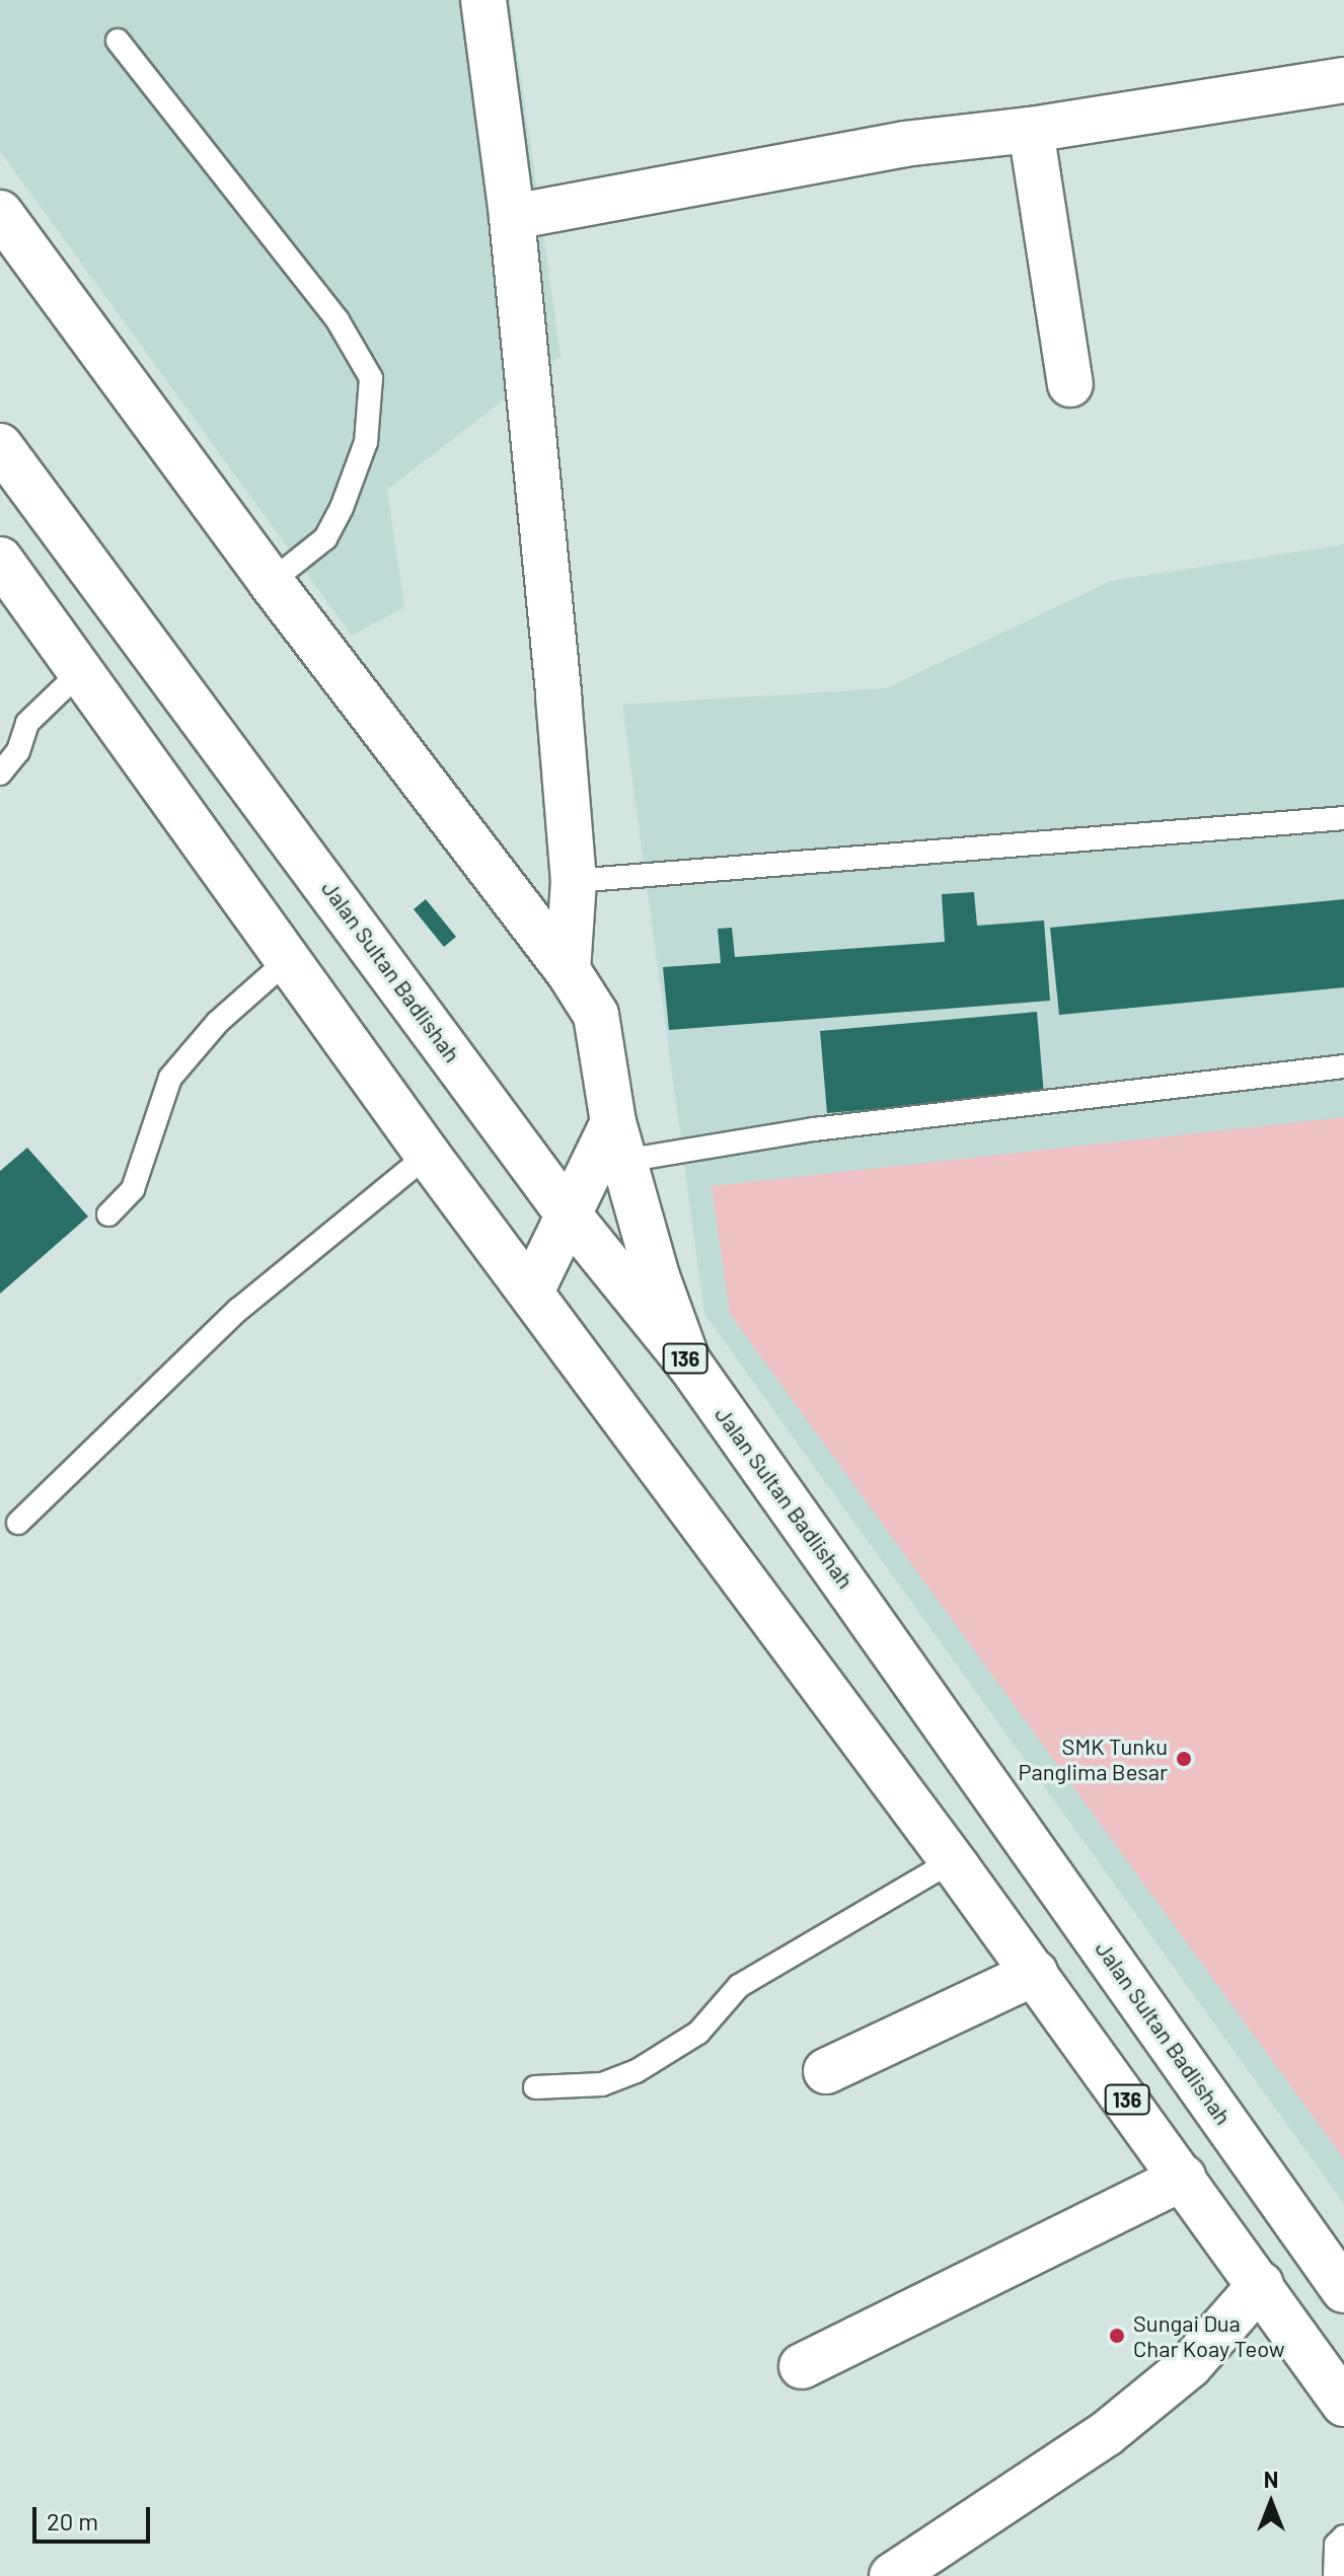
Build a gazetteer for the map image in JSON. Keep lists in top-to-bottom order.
{
  "streets": {
    "street": ["Jalan Sultan Badlishah", "136"]
  },
  "places": ["SMK Tunku Panglima Besar", "Sungai Dua Char Koay Teow"],
  "scale_bar": "20 m",
  "north": "top"
}
